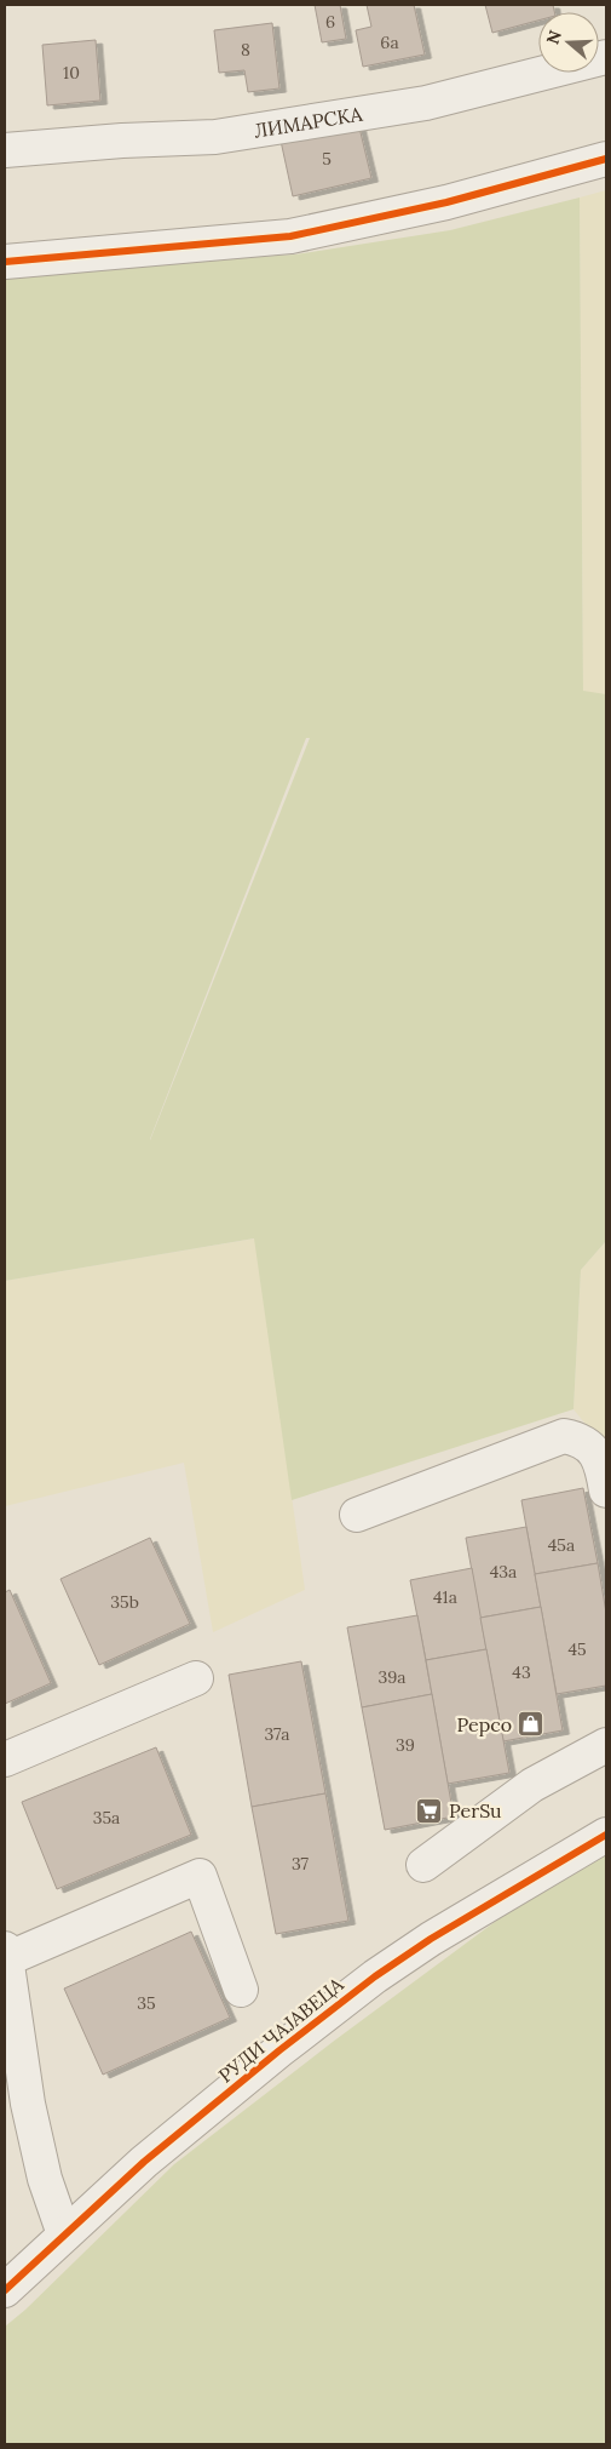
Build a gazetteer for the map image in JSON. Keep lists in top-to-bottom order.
{
  "streets": {
    "street": ["ЛИМАРСКА", "РУДИ ЧАЈАВЕЦА"]
  },
  "places": {
    "shop": ["Pepco"],
    "supermarket": ["PerSu"]
  },
  "house_numbers": [
    "6",
    "6a",
    "8",
    "10",
    "5",
    "45a",
    "43a",
    "41a",
    "35b",
    "45",
    "43",
    "39a",
    "37a",
    "39",
    "35a",
    "37",
    "35"
  ],
  "north": "left"
}
